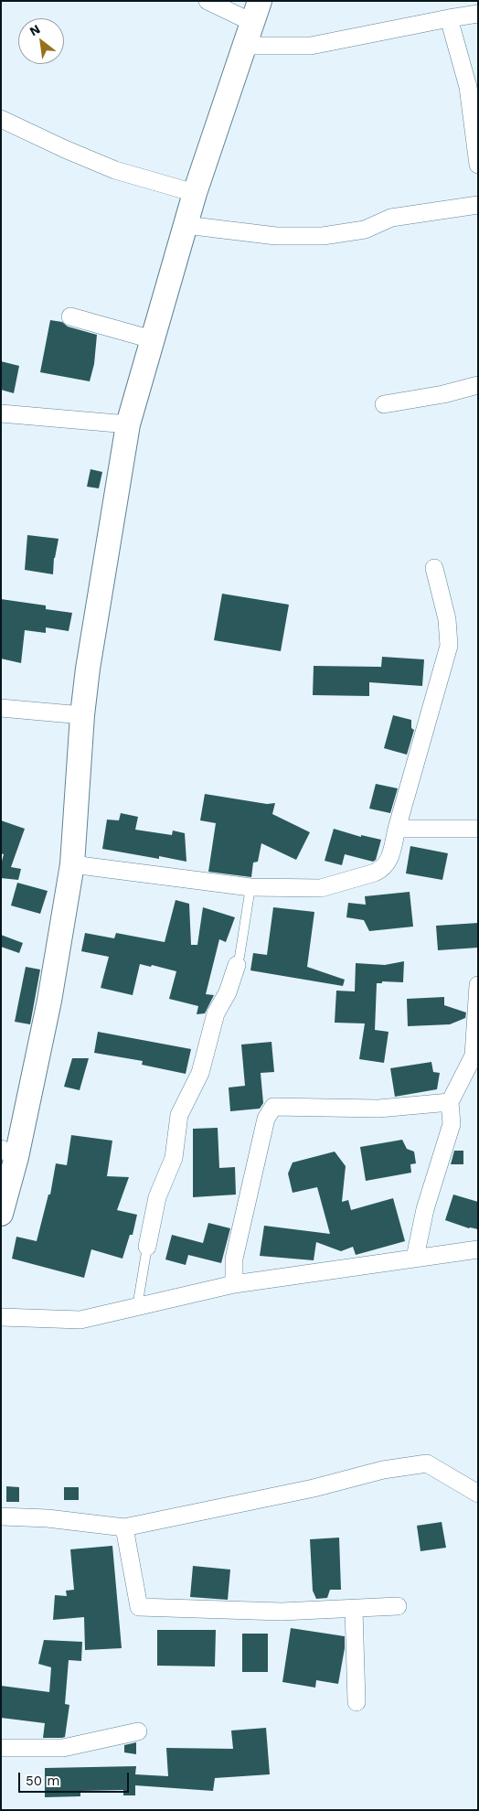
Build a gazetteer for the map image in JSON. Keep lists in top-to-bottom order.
{
  "scale_bar": "50 m",
  "north": "top left"
}
